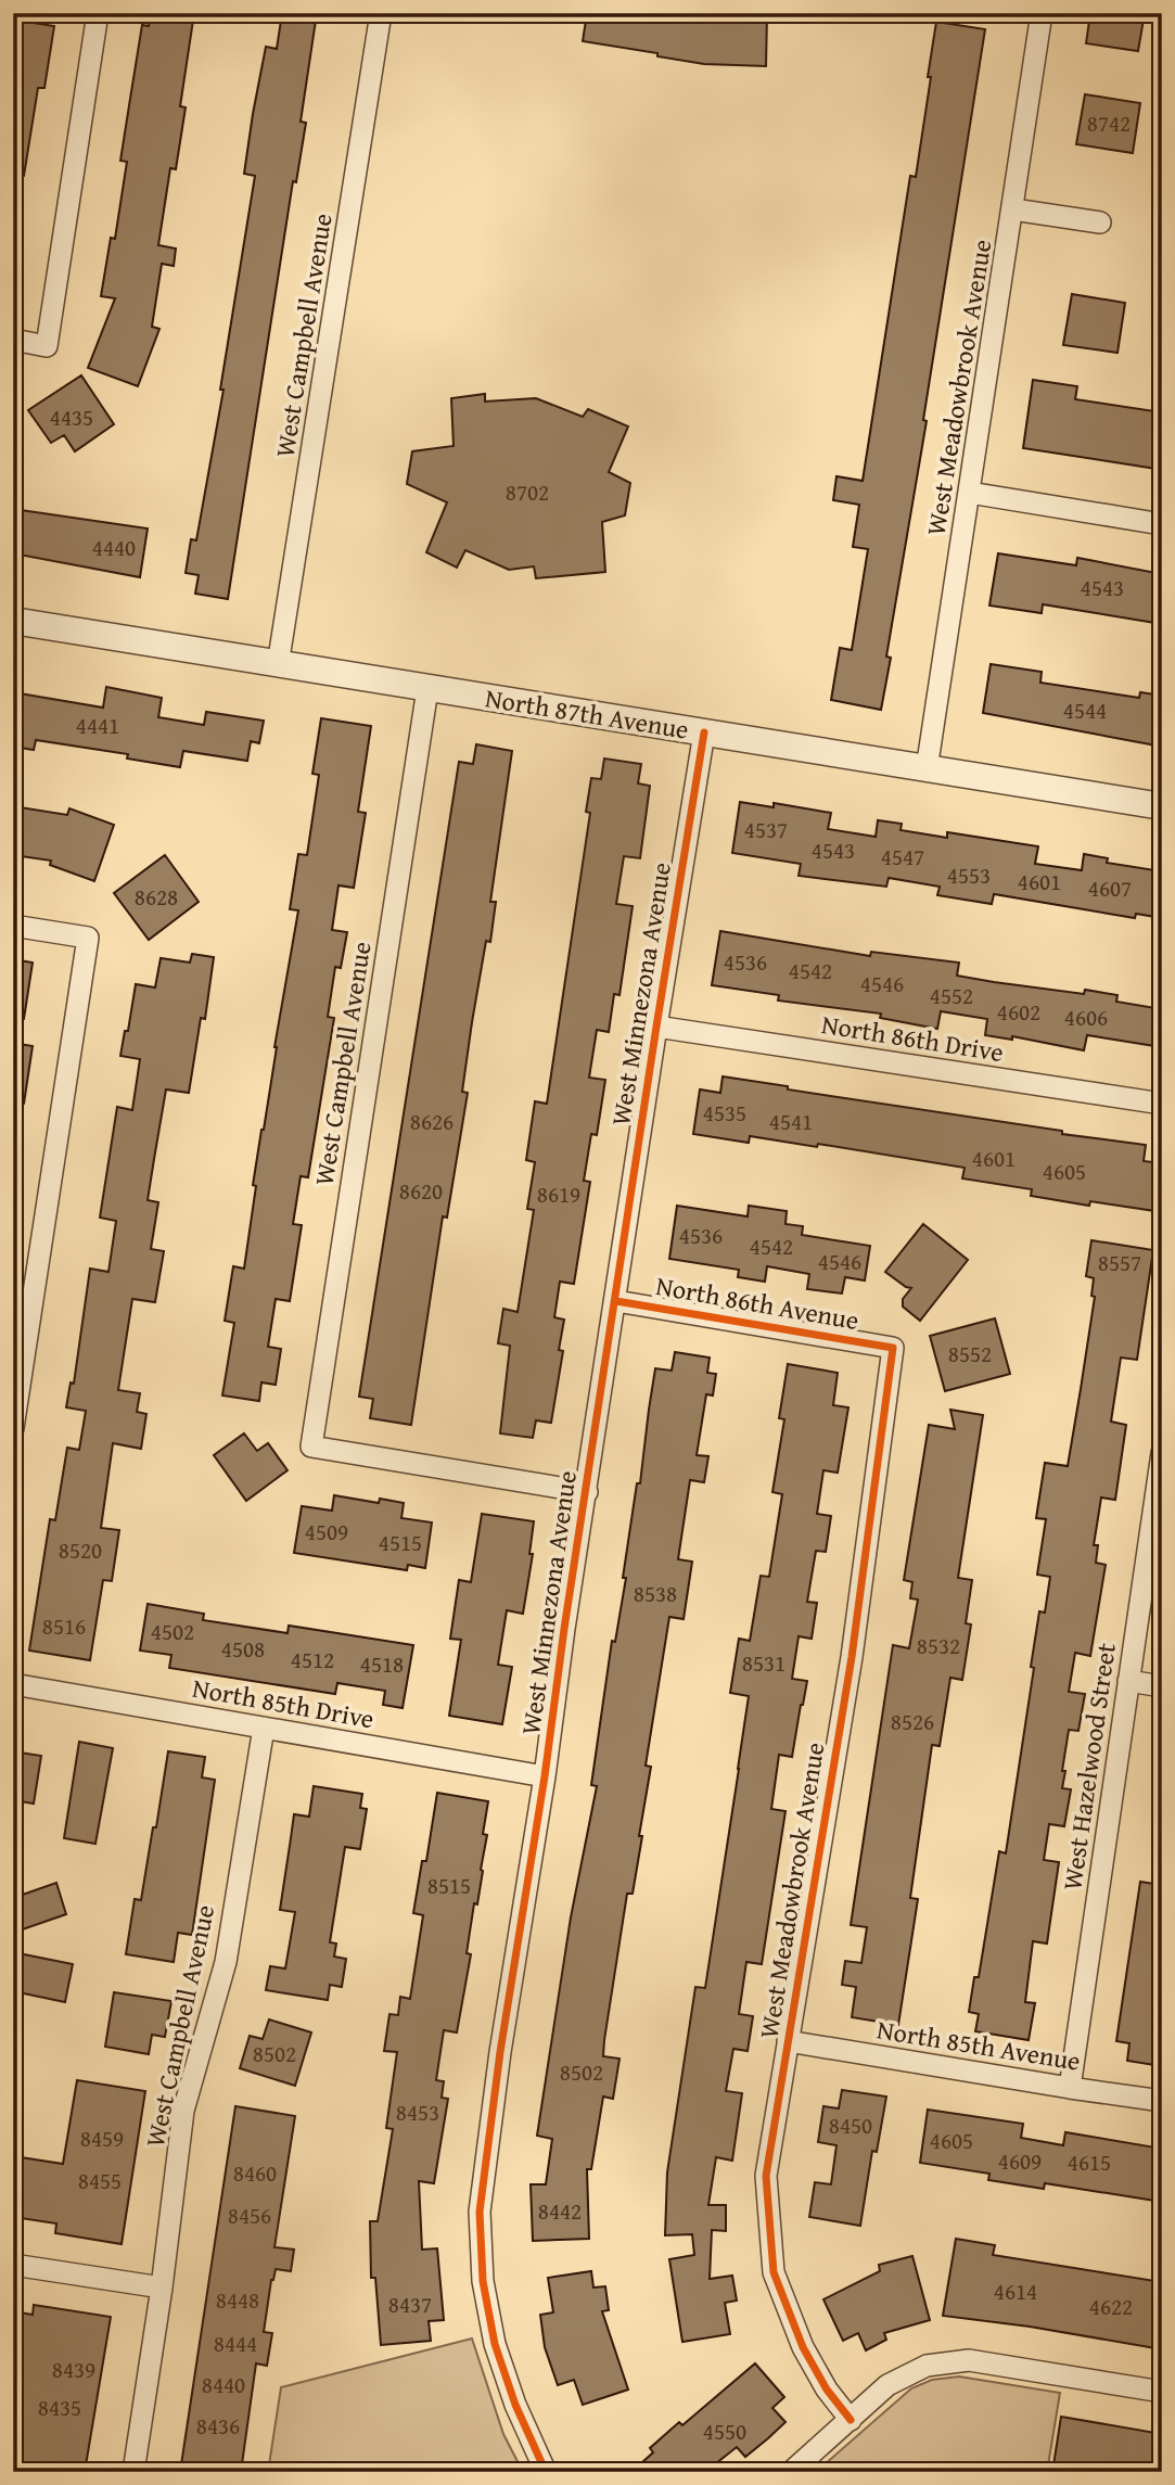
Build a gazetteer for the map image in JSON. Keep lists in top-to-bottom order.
{
  "streets": {
    "street": [
      "West Campbell Avenue",
      "West Meadowbrook Avenue",
      "North 87th Avenue",
      "West Minnezona Avenue",
      "North 86th Drive",
      "North 86th Avenue",
      "North 85th Drive",
      "West Hazelwood Street",
      "North 85th Avenue"
    ]
  },
  "crossings": [
    ["West Campbell Avenue", "North 87th Avenue"],
    ["West Campbell Avenue", "West Minnezona Avenue"],
    ["West Campbell Avenue", "North 85th Drive"],
    ["West Meadowbrook Avenue", "North 87th Avenue"],
    ["West Meadowbrook Avenue", "North 86th Avenue"],
    ["West Meadowbrook Avenue", "North 85th Avenue"],
    ["North 87th Avenue", "West Minnezona Avenue"],
    ["West Minnezona Avenue", "North 86th Drive"],
    ["West Minnezona Avenue", "North 86th Avenue"],
    ["West Minnezona Avenue", "North 85th Drive"],
    ["West Hazelwood Street", "North 85th Avenue"]
  ],
  "house_numbers": [
    "8742",
    "4435",
    "8702",
    "4440",
    "4543",
    "4544",
    "4441",
    "4537",
    "4543",
    "4547",
    "4553",
    "4601",
    "4607",
    "8628",
    "4536",
    "4542",
    "4546",
    "4552",
    "4602",
    "4606",
    "4535",
    "8626",
    "4541",
    "4601",
    "4605",
    "8620",
    "8619",
    "4536",
    "4542",
    "4546",
    "8557",
    "8552",
    "4509",
    "4515",
    "8520",
    "8538",
    "8516",
    "4502",
    "8532",
    "4508",
    "4512",
    "8531",
    "4518",
    "8526",
    "8515",
    "8502",
    "8502",
    "8453",
    "8450",
    "8459",
    "4605",
    "4609",
    "4615",
    "8460",
    "8455",
    "8442",
    "8456",
    "4614",
    "8448",
    "8437",
    "4622",
    "8444",
    "8439",
    "8440",
    "8435",
    "8436",
    "4550"
  ]
}
